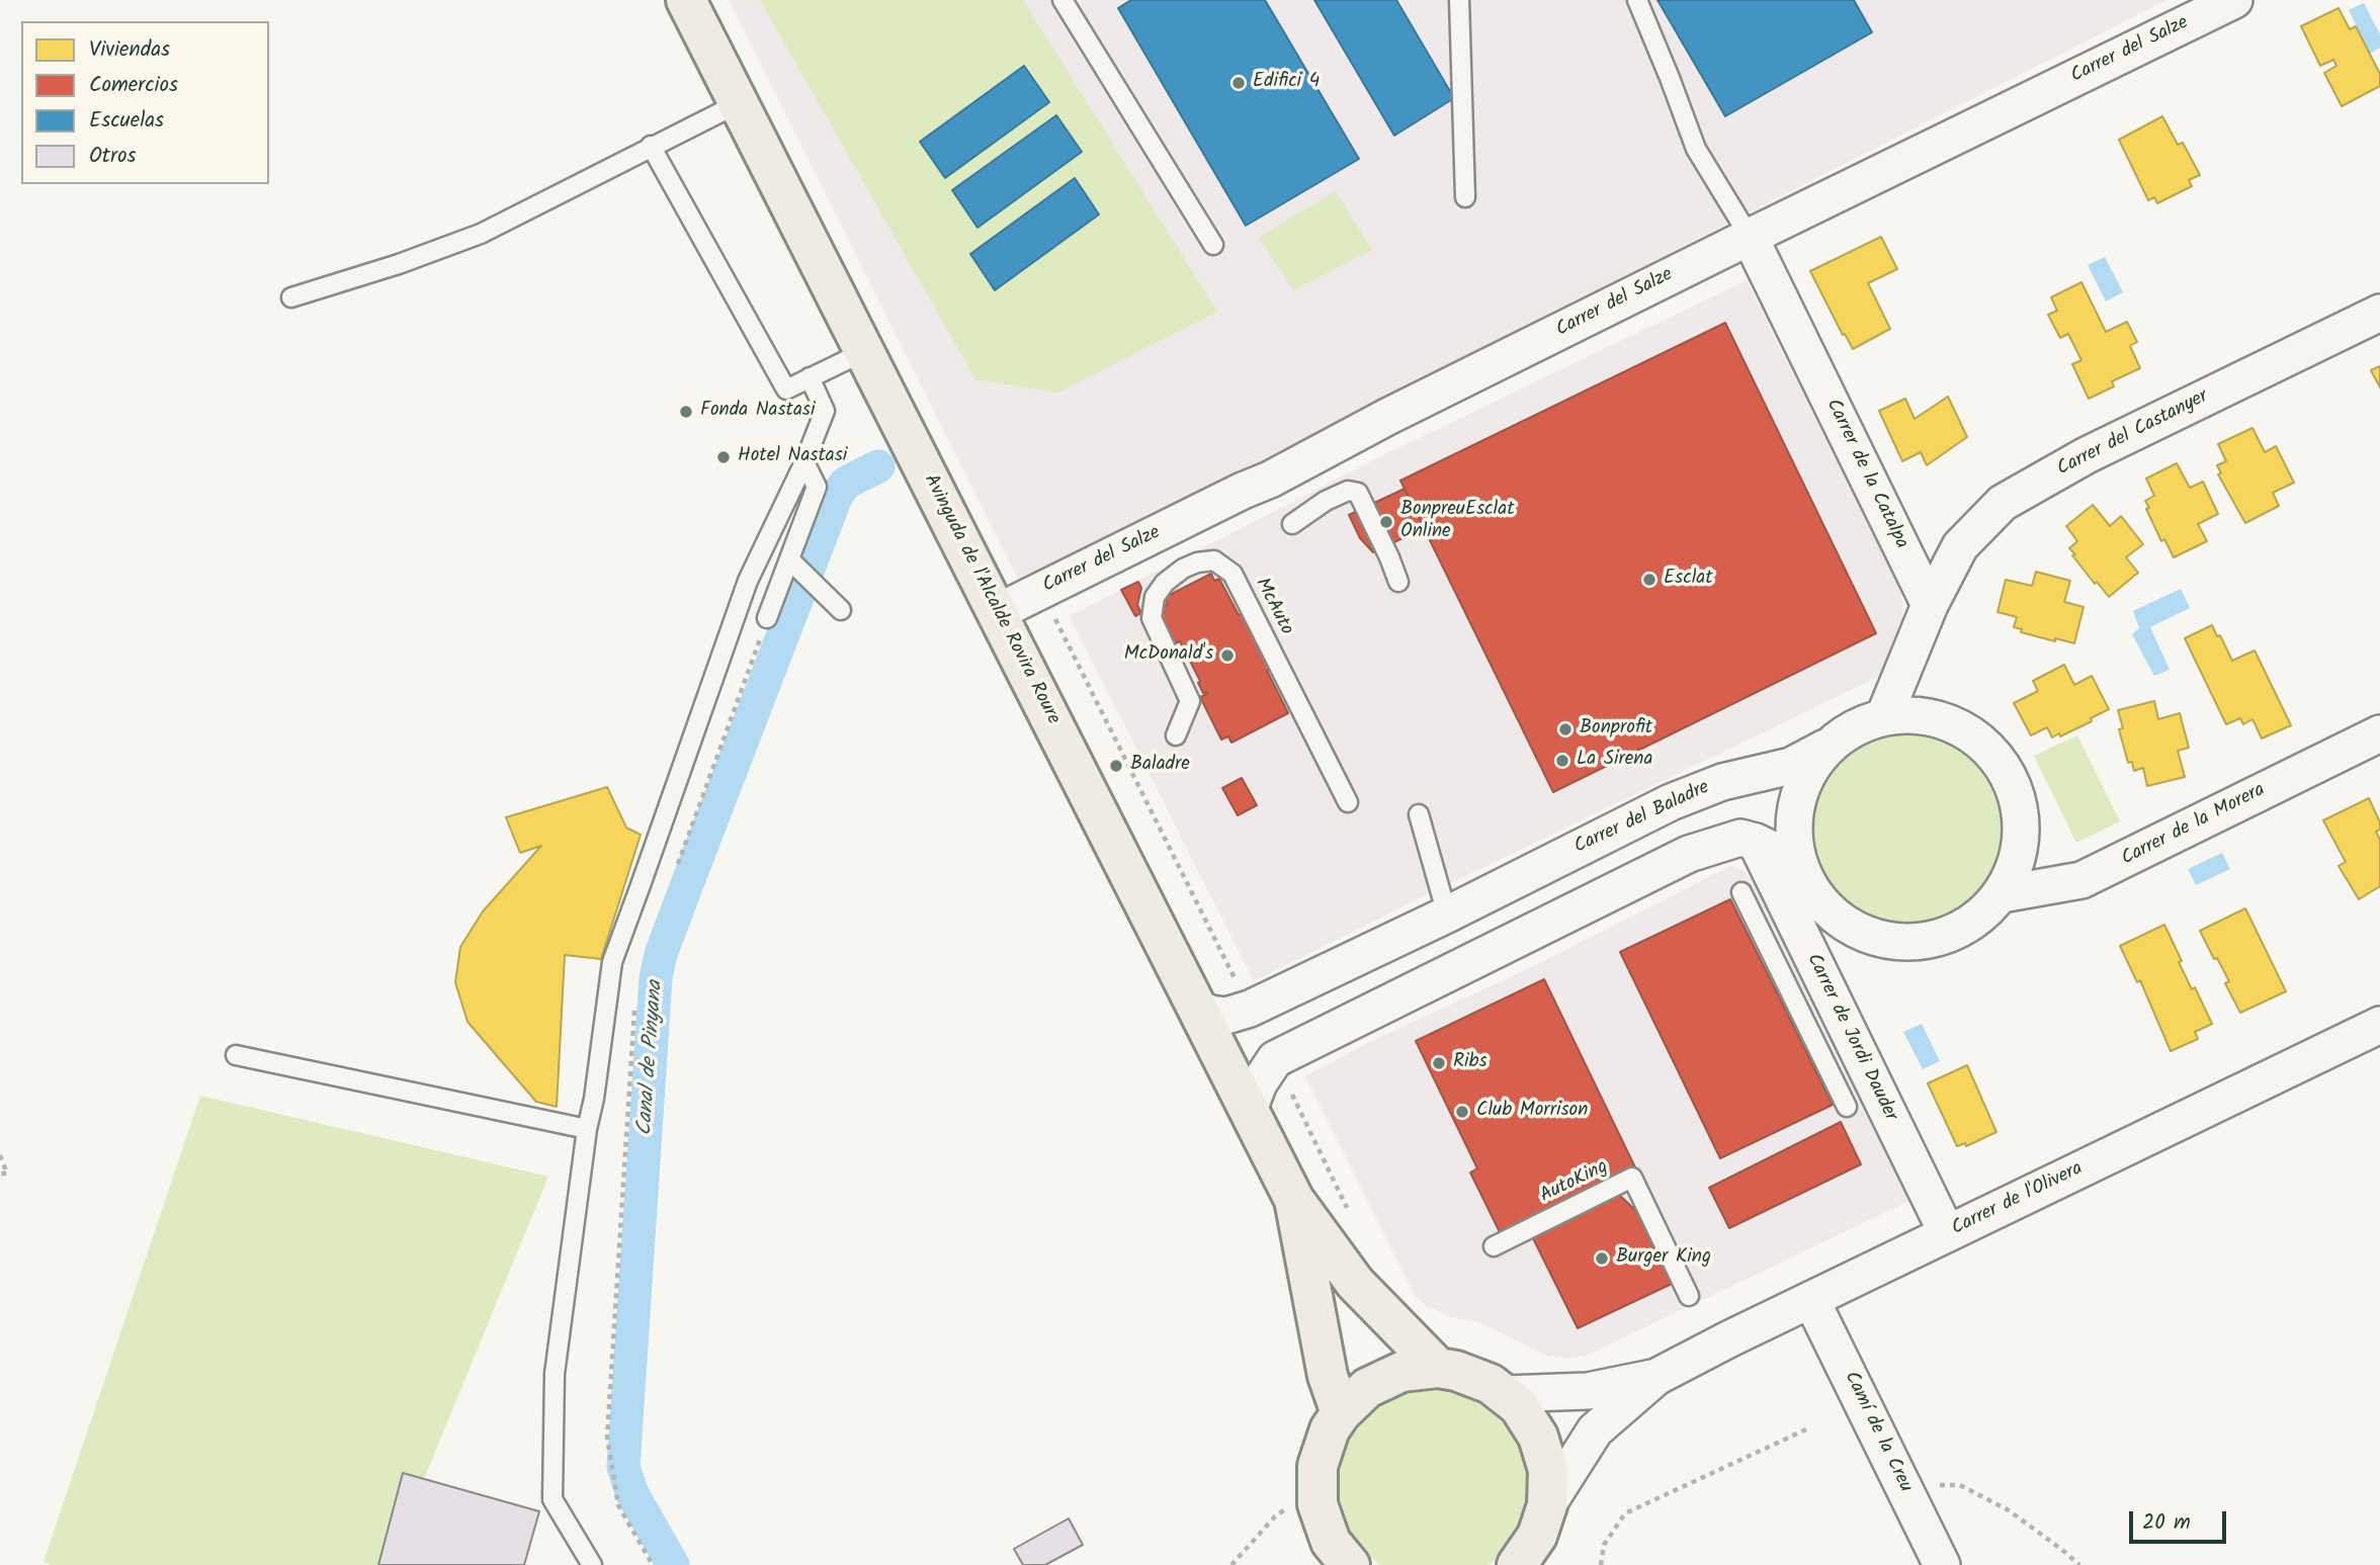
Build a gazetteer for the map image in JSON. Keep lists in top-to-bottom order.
{
  "streets": {
    "main road": ["Avinguda de l'Alcalde Rovira Roure"],
    "street": [
      "Carrer del Salze",
      "Carrer del Castanyer",
      "Carrer de la Catalpa",
      "Carrer del Baladre",
      "Carrer de la Morera",
      "Carrer de Jordi Dauder",
      "Carrer de l'Olivera",
      "Camí de la Creu"
    ],
    "lane": ["McAuto", "AutoKing"]
  },
  "crossings": [
    ["Carrer del Salze", "Carrer de la Catalpa"],
    ["Carrer del Salze", "Avinguda de l'Alcalde Rovira Roure"],
    ["Carrer del Castanyer", "Carrer de la Catalpa"],
    ["Avinguda de l'Alcalde Rovira Roure", "Carrer del Baladre"],
    ["Carrer del Baladre", "Carrer de la Morera"],
    ["Carrer de Jordi Dauder", "Carrer de l'Olivera"],
    ["Carrer de l'Olivera", "Camí de la Creu"]
  ],
  "water": ["Canal de Pinyana"],
  "places": [
    "Edifici 4",
    "Fonda Nastasi",
    "Hotel Nastasi",
    "BonpreuEsclat Online",
    "Esclat",
    "McDonald's",
    "Bonprofit",
    "La Sirena",
    "Baladre",
    "Ribs",
    "Club Morrison",
    "Burger King"
  ],
  "legend": [
    "Viviendas",
    "Comercios",
    "Escuelas",
    "Otros"
  ],
  "scale_bar": "20 m"
}
